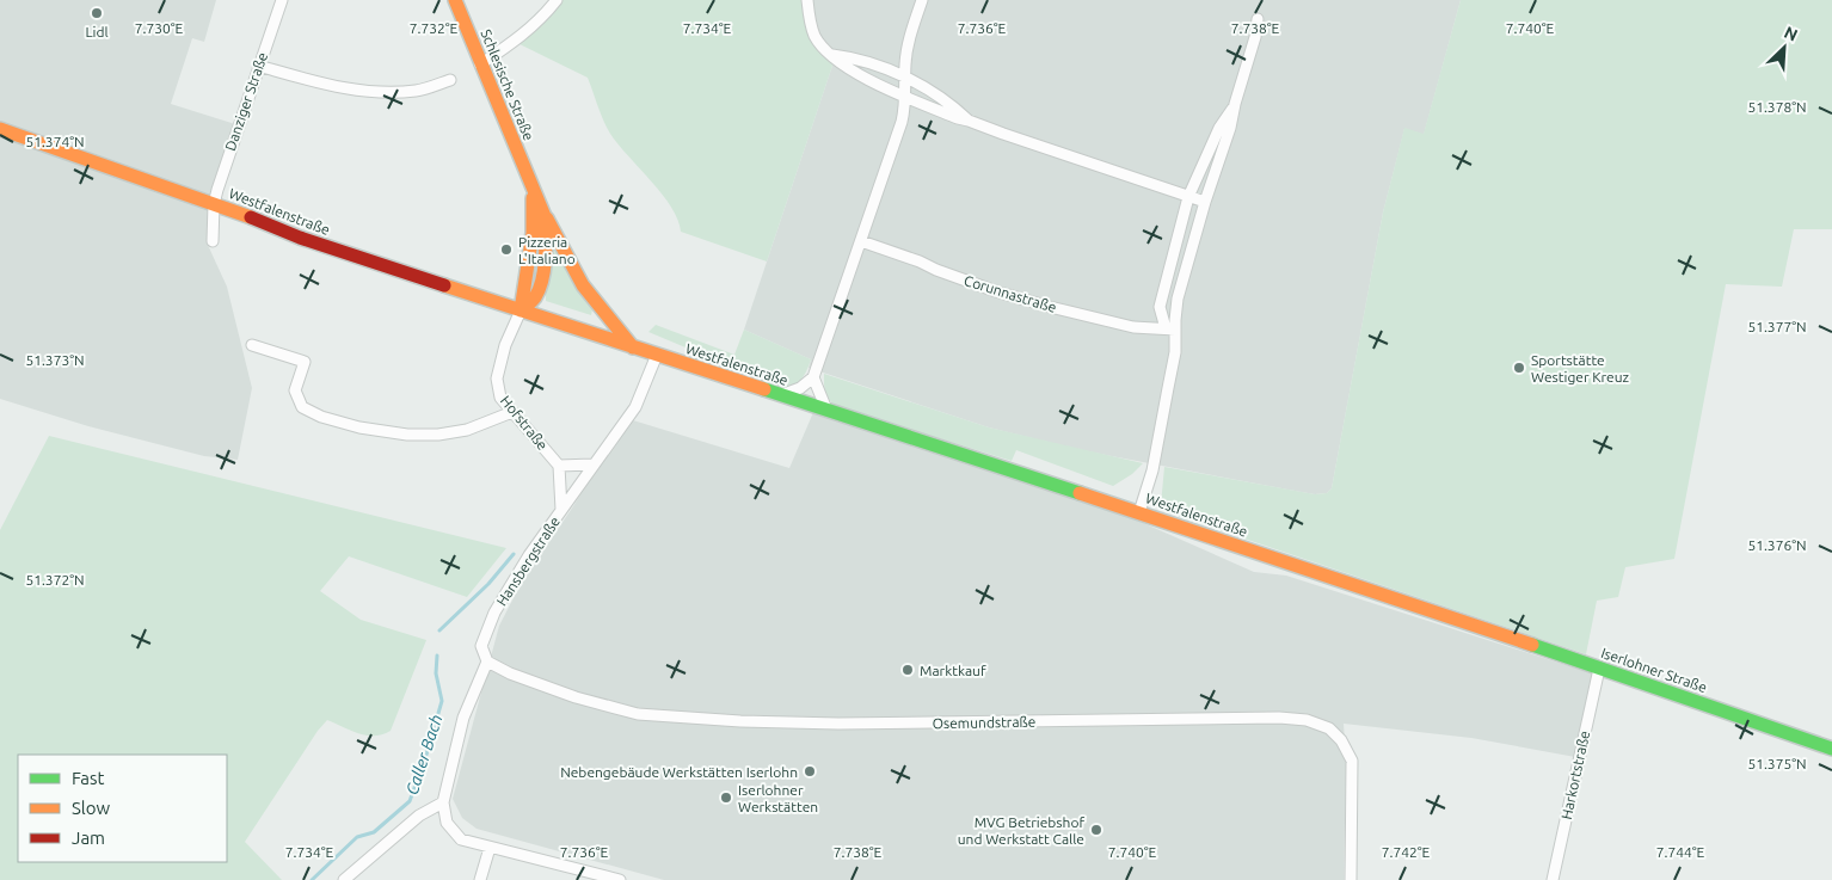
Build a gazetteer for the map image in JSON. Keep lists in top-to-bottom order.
{
  "streets": {
    "main road": ["Schlesische Straße", "Westfalenstraße", "Iserlohner Straße"],
    "street": [
      "Danziger Straße",
      "Corunnastraße",
      "Hofstraße",
      "Hansbergstraße",
      "Osemundstraße",
      "Harkortstraße"
    ]
  },
  "crossings": [
    ["Schlesische Straße", "Westfalenstraße"],
    ["Schlesische Straße", "Hofstraße"],
    ["Danziger Straße", "Westfalenstraße"],
    ["Westfalenstraße", "Hofstraße"],
    ["Westfalenstraße", "Hansbergstraße"],
    ["Westfalenstraße", "Iserlohner Straße"],
    ["Hansbergstraße", "Osemundstraße"],
    ["Iserlohner Straße", "Harkortstraße"]
  ],
  "water": ["Caller Bach"],
  "places": [
    "Lidl",
    "Pizzeria L'Italiano",
    "Sportstätte Westiger Kreuz",
    "Marktkauf",
    "Nebengebäude Werkstätten Iserlohn",
    "Iserlohner Werkstätten",
    "MVG Betriebshof und Werkstatt Calle"
  ],
  "legend": ["Fast", "Slow", "Jam"],
  "north": "top right",
  "coordinates": [
    "7.730°E",
    "7.732°E",
    "7.734°E",
    "7.736°E",
    "7.738°E",
    "7.740°E",
    "51.378°N",
    "51.374°N",
    "51.377°N",
    "51.373°N",
    "51.376°N",
    "51.372°N",
    "51.375°N",
    "7.742°E",
    "7.744°E"
  ]
}
